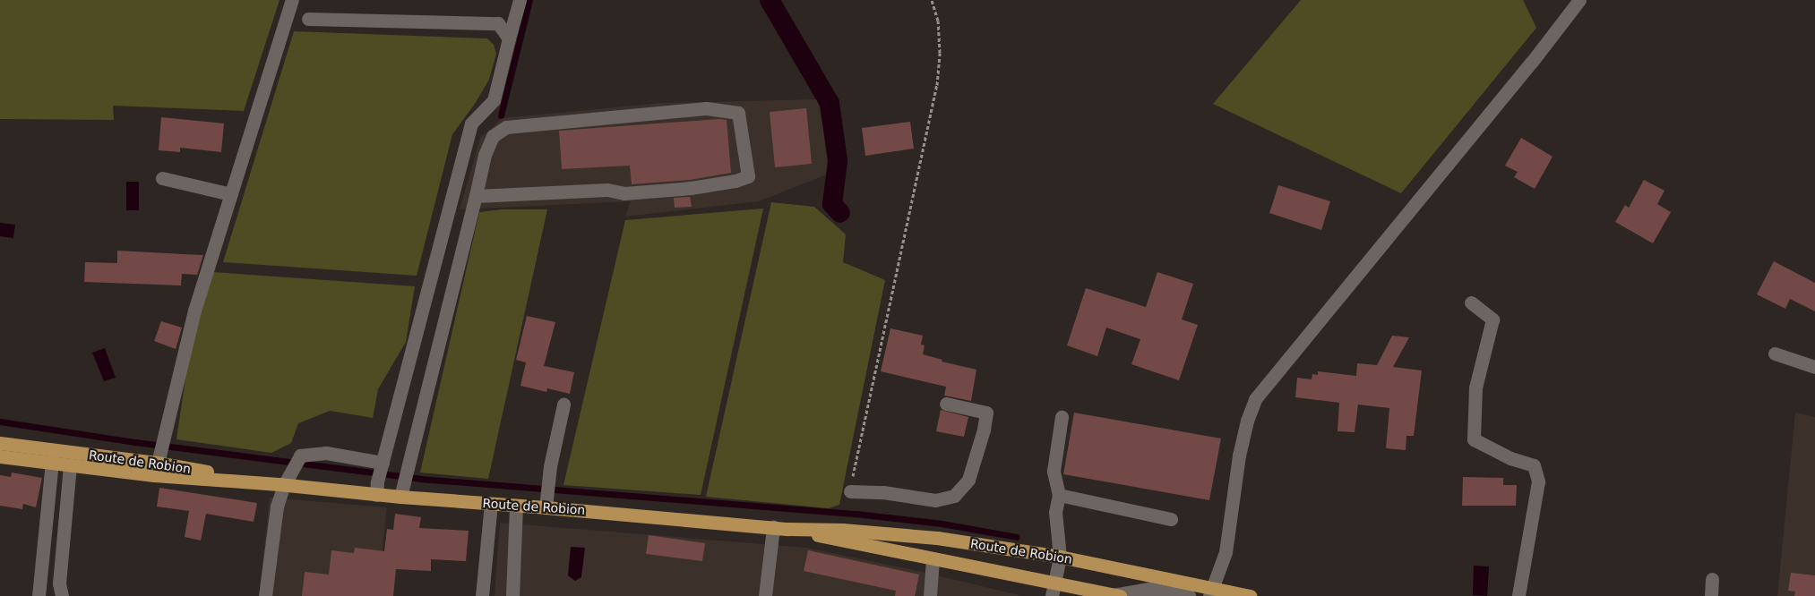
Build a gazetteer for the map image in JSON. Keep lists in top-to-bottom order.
{
  "streets": {
    "main road": ["Route de Robion"]
  }
}
